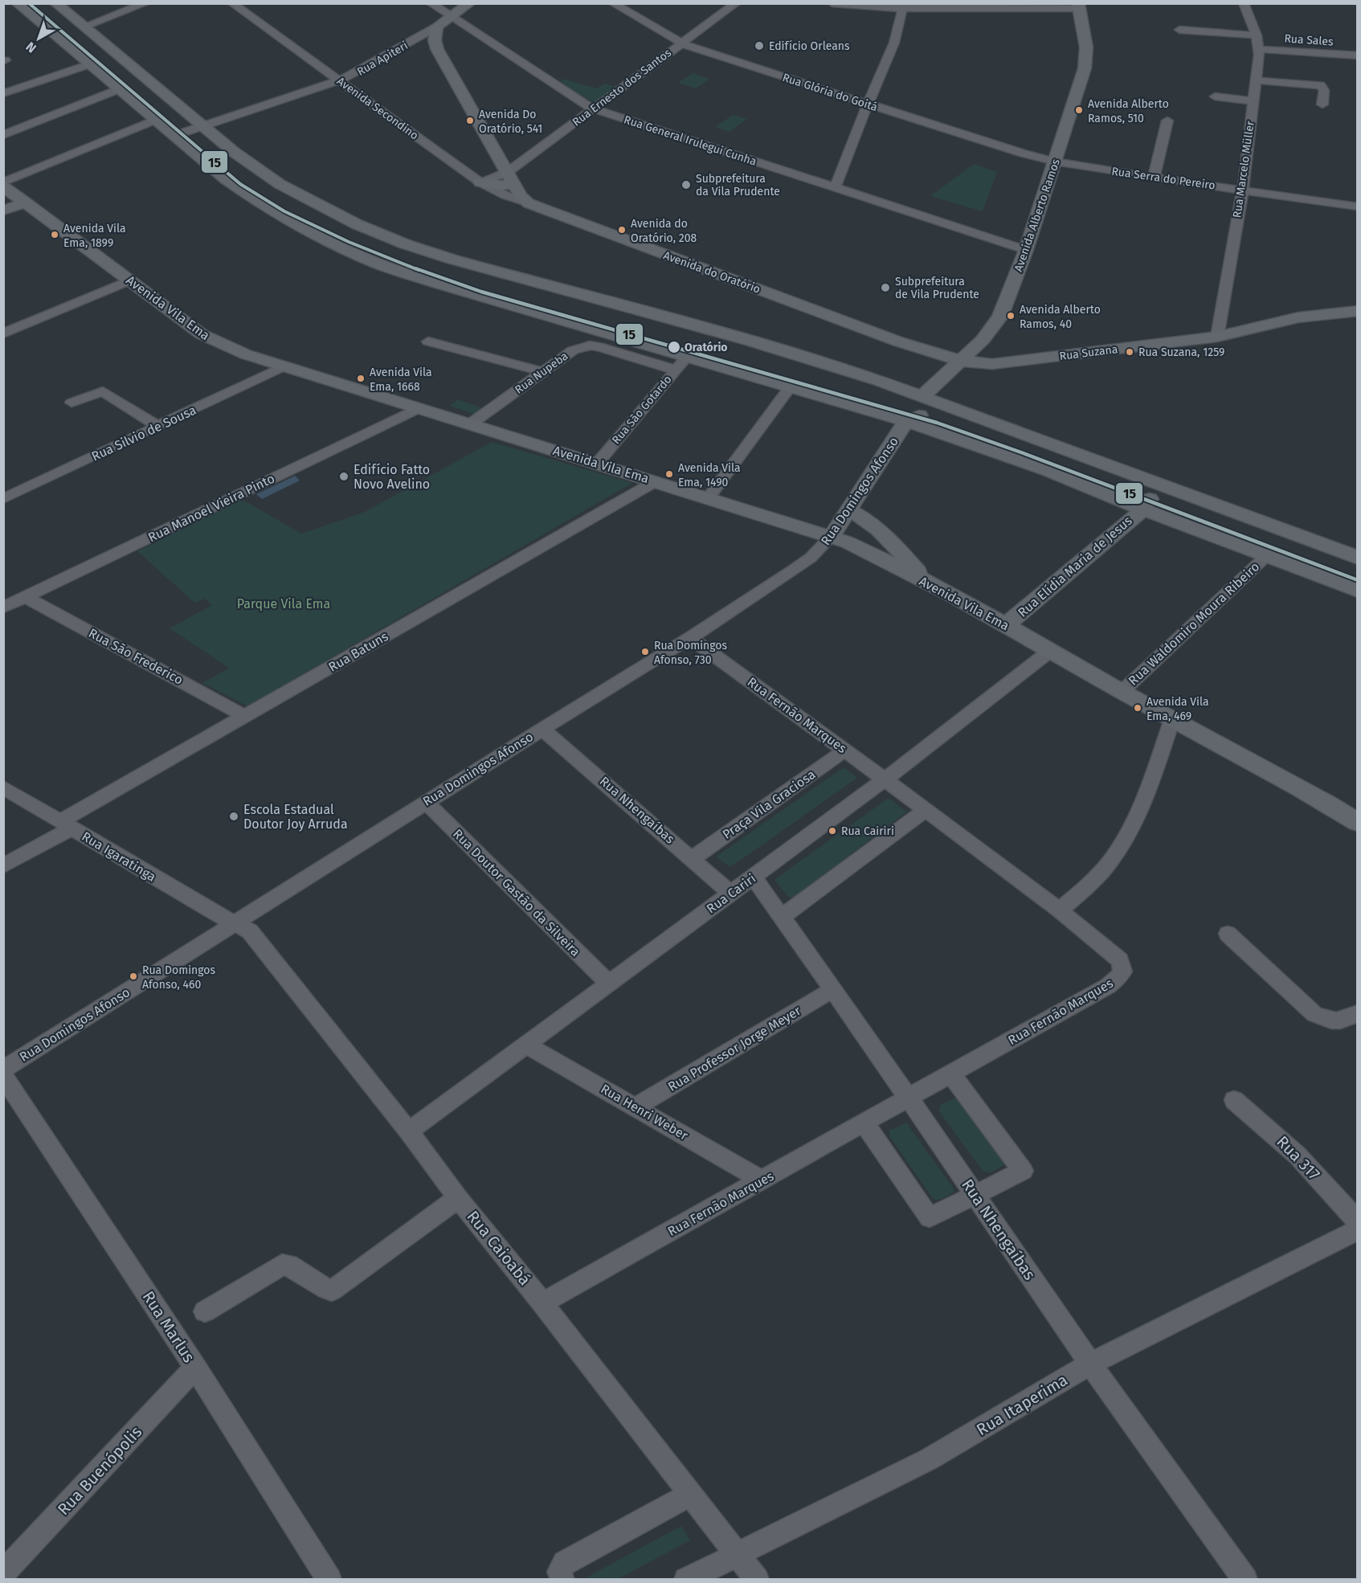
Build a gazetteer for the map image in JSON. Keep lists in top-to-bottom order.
{
  "streets": {
    "main road": [
      "Avenida Alberto Ramos",
      "Avenida do Oratório",
      "Avenida Vila Ema",
      "Rua Suzana",
      "Rua Domingos Afonso",
      "Rua Elídia Maria de Jesus"
    ],
    "street": [
      "Rua Sales",
      "Rua Apiteri",
      "Rua Ernesto dos Santos",
      "Rua Glória do Goitá",
      "Avenida Secondino",
      "Rua General Irulegui Cunha",
      "Rua Marcelo Müller",
      "Rua Serra do Pereiro",
      "Rua Nupeba",
      "Rua São Gotardo",
      "Rua Silvio de Sousa",
      "Rua Manoel Vieira Pinto",
      "Rua Waldomiro Moura Ribeiro",
      "Rua Batuns",
      "Rua São Frederico",
      "Rua Fernão Marques",
      "Praça Vila Graciosa",
      "Rua Nhengaíbas",
      "Rua Igaratinga",
      "Rua Doutor Gastão da Silveira",
      "Rua Cariri",
      "Rua Professor Jorge Meyer",
      "Rua Henri Weber",
      "Rua 317",
      "Rua Caioabá",
      "Rua Marlus",
      "Rua Itaperima",
      "Rua Buenópolis"
    ]
  },
  "crossings": [
    ["Rua Sales", "Rua Marcelo Müller"],
    ["Rua Apiteri", "Avenida Secondino"],
    ["Rua Ernesto dos Santos", "Rua Glória do Goitá"],
    ["Rua Ernesto dos Santos", "Rua General Irulegui Cunha"],
    ["Rua Glória do Goitá", "Rua Serra do Pereiro"],
    ["Rua Glória do Goitá", "Avenida Alberto Ramos"],
    ["Avenida Secondino", "Avenida do Oratório"],
    ["Rua General Irulegui Cunha", "Avenida Alberto Ramos"],
    ["Rua Marcelo Müller", "Rua Serra do Pereiro"],
    ["Rua Marcelo Müller", "Rua Suzana"],
    ["Rua Serra do Pereiro", "Avenida Alberto Ramos"],
    ["Avenida Alberto Ramos", "Avenida do Oratório"],
    ["Avenida Alberto Ramos", "Rua Suzana"],
    ["Avenida do Oratório", "Rua Suzana"],
    ["Avenida Vila Ema", "Rua Nupeba"],
    ["Avenida Vila Ema", "Rua São Gotardo"],
    ["Avenida Vila Ema", "Rua Silvio de Sousa"],
    ["Avenida Vila Ema", "Rua Domingos Afonso"],
    ["Avenida Vila Ema", "Rua Manoel Vieira Pinto"],
    ["Avenida Vila Ema", "Rua Elídia Maria de Jesus"],
    ["Avenida Vila Ema", "Rua Waldomiro Moura Ribeiro"],
    ["Avenida Vila Ema", "Rua Batuns"],
    ["Avenida Vila Ema", "Rua Cariri"],
    ["Rua Nupeba", "Rua São Gotardo"],
    ["Rua Domingos Afonso", "Rua Fernão Marques"],
    ["Rua Domingos Afonso", "Rua Nhengaíbas"],
    ["Rua Domingos Afonso", "Rua Igaratinga"],
    ["Rua Domingos Afonso", "Rua Doutor Gastão da Silveira"],
    ["Rua Domingos Afonso", "Rua Caioabá"],
    ["Rua Manoel Vieira Pinto", "Rua São Frederico"],
    ["Rua Batuns", "Rua São Frederico"],
    ["Rua Batuns", "Rua Igaratinga"],
    ["Rua Fernão Marques", "Praça Vila Graciosa"],
    ["Rua Fernão Marques", "Rua Nhengaíbas"],
    ["Rua Fernão Marques", "Rua Cariri"],
    ["Rua Fernão Marques", "Rua Henri Weber"],
    ["Rua Fernão Marques", "Rua Caioabá"],
    ["Praça Vila Graciosa", "Rua Nhengaíbas"],
    ["Rua Nhengaíbas", "Rua Cariri"],
    ["Rua Nhengaíbas", "Rua Professor Jorge Meyer"],
    ["Rua Nhengaíbas", "Rua Itaperima"],
    ["Rua Igaratinga", "Rua Caioabá"],
    ["Rua Doutor Gastão da Silveira", "Rua Cariri"],
    ["Rua Cariri", "Rua Henri Weber"],
    ["Rua Cariri", "Rua Caioabá"],
    ["Rua Professor Jorge Meyer", "Rua Henri Weber"],
    ["Rua Caioabá", "Rua Itaperima"],
    ["Rua Marlus", "Rua Buenópolis"]
  ],
  "parks": ["Parque Vila Ema"],
  "places": [
    "Edifício Orleans",
    "Avenida Alberto Ramos, 510",
    "Avenida Do Oratório, 541",
    "Subprefeitura da Vila Prudente",
    "Avenida do Oratório, 208",
    "Avenida Vila Ema, 1899",
    "Subprefeitura de Vila Prudente",
    "Avenida Alberto Ramos, 40",
    "Oratório",
    "Rua Suzana, 1259",
    "Avenida Vila Ema, 1668",
    "Avenida Vila Ema, 1490",
    "Edifício Fatto Novo Avelino",
    "Rua Domingos Afonso, 730",
    "Avenida Vila Ema, 469",
    "Escola Estadual Doutor Joy Arruda",
    "Rua Cairiri",
    "Rua Domingos Afonso, 460"
  ],
  "lines": ["transit line 15"],
  "north": "bottom left"
}
